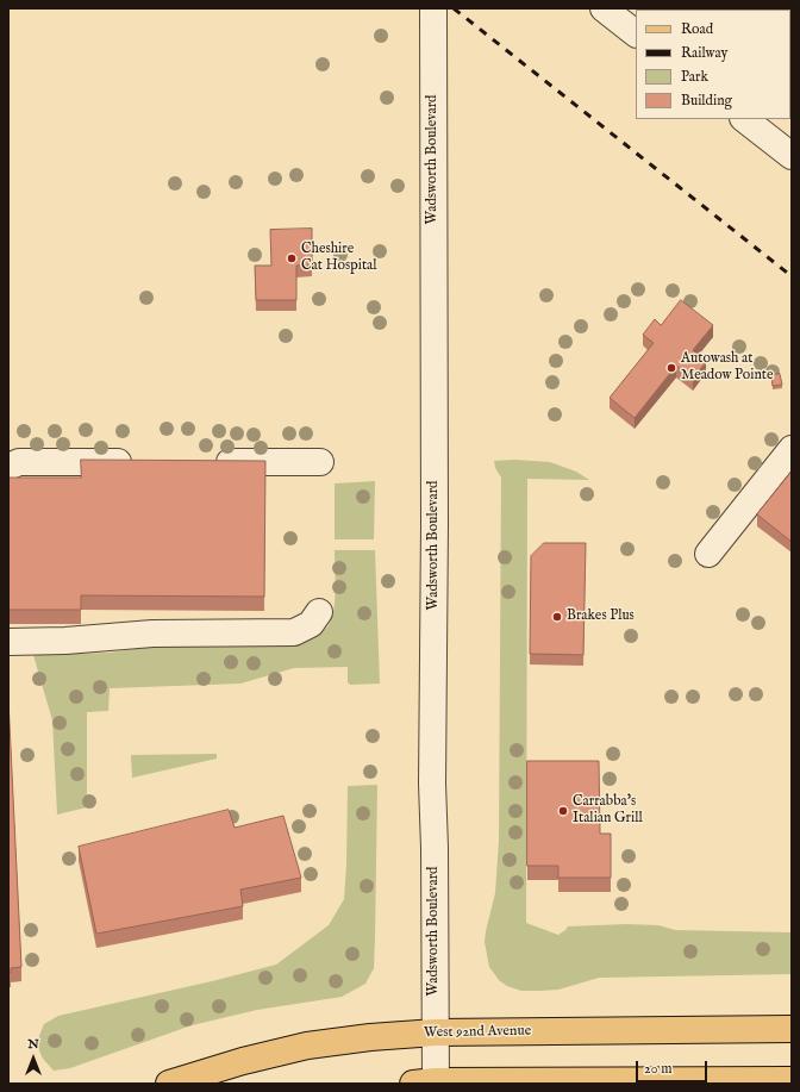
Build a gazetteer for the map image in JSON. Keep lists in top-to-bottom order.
{
  "streets": {
    "main road": ["West 92nd Avenue"],
    "street": ["Wadsworth Boulevard"]
  },
  "crossings": [
    ["Wadsworth Boulevard", "West 92nd Avenue"]
  ],
  "places": [
    "Cheshire Cat Hospital",
    "Autowash at Meadow Pointe",
    "Brakes Plus",
    "Carrabba's Italian Grill"
  ],
  "legend": [
    "Road",
    "Railway",
    "Park",
    "Building"
  ],
  "scale_bar": "20 m",
  "north": "top"
}
